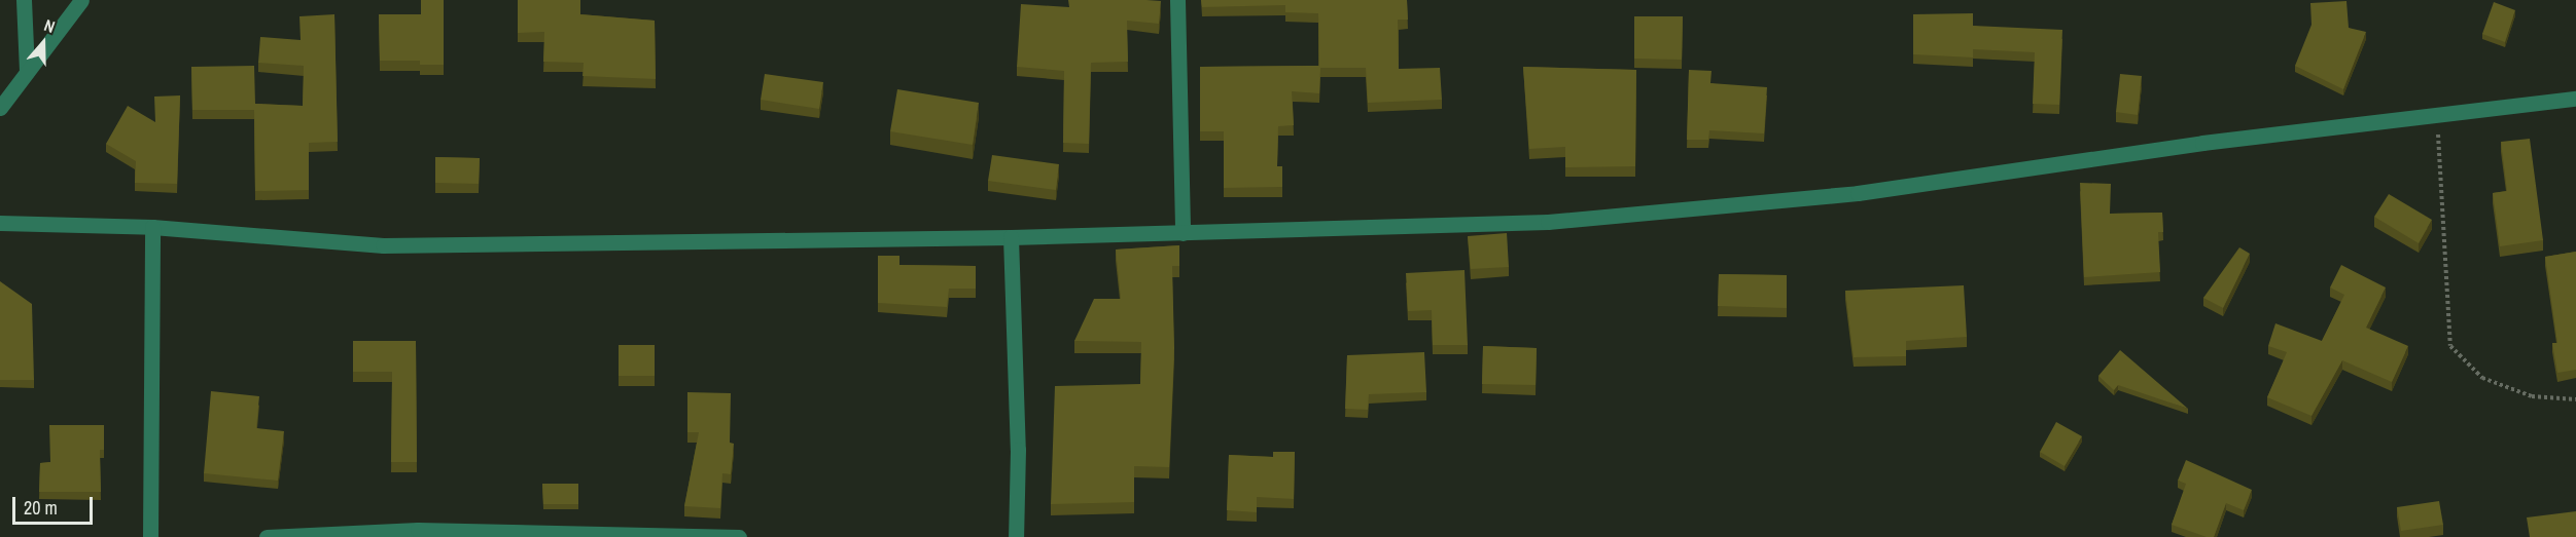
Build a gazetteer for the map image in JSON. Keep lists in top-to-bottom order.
{
  "scale_bar": "20 m",
  "north": "top"
}
